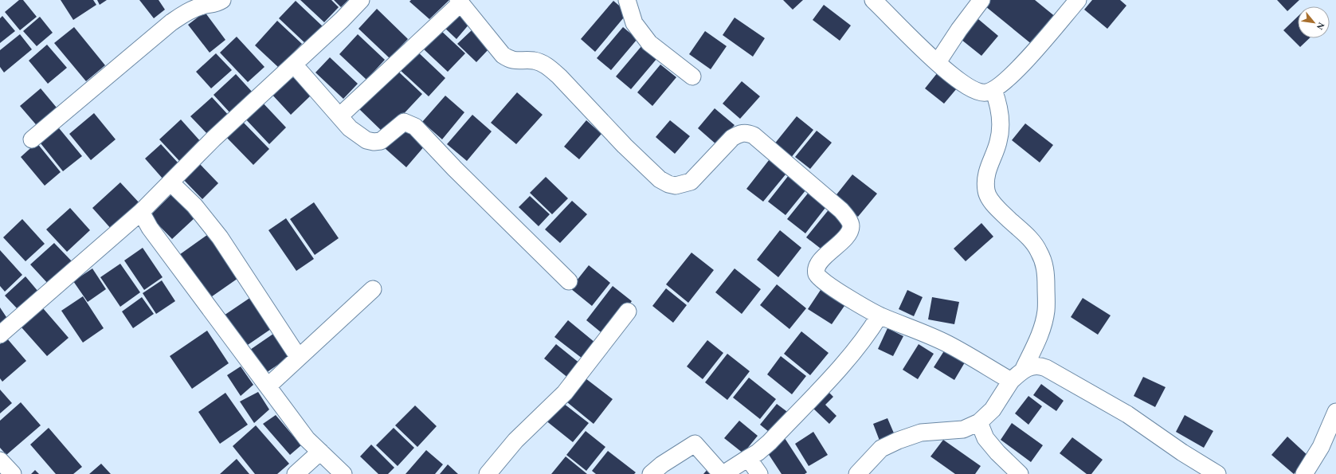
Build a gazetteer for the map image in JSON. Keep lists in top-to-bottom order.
{
  "north": "bottom right"
}
